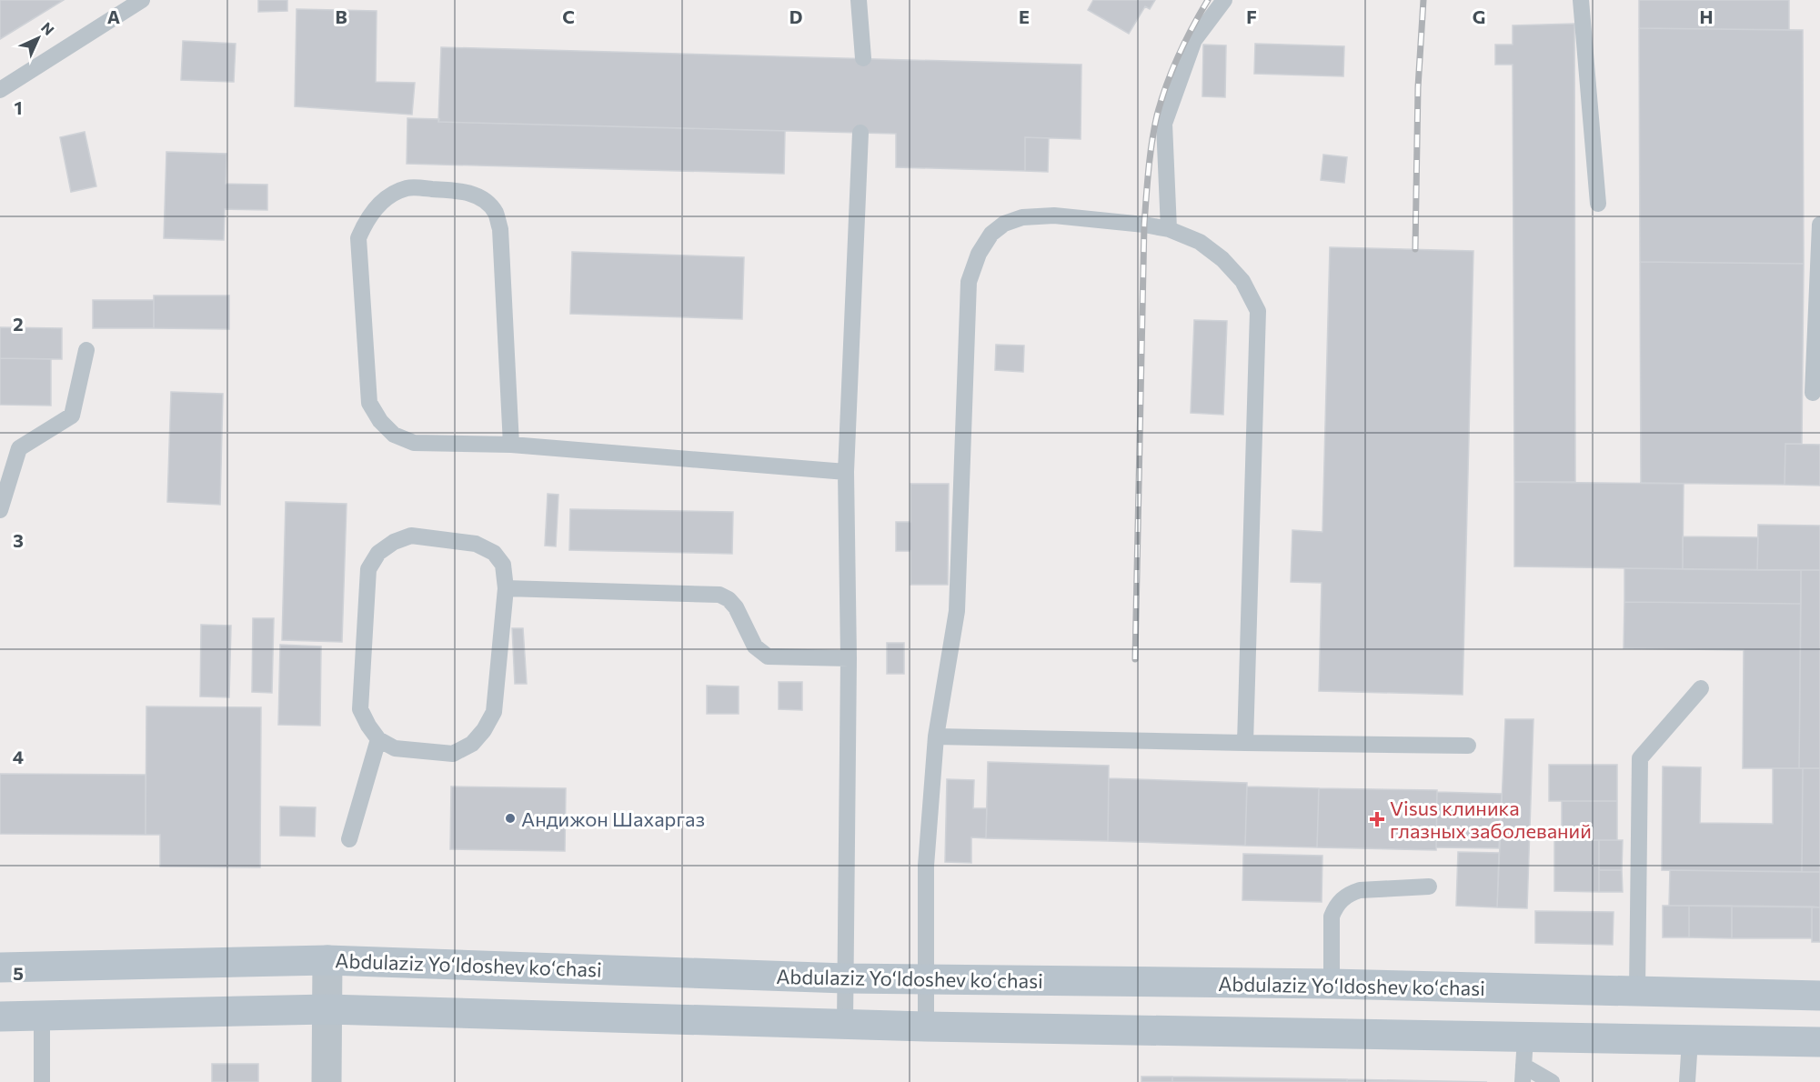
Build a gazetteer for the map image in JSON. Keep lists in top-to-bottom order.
{
  "streets": {
    "main road": ["Abdulaziz Yoʻldoshev koʻchasi"]
  },
  "places": {
    "other": ["Андижон Шахаргаз"],
    "health": ["Visus клиника глазных заболеваний"]
  },
  "north": "top right",
  "grid": {
    "columns": [
      "A",
      "B",
      "C",
      "D",
      "E",
      "F",
      "G",
      "H"
    ],
    "rows": [
      "1",
      "2",
      "3",
      "4",
      "5"
    ]
  }
}
